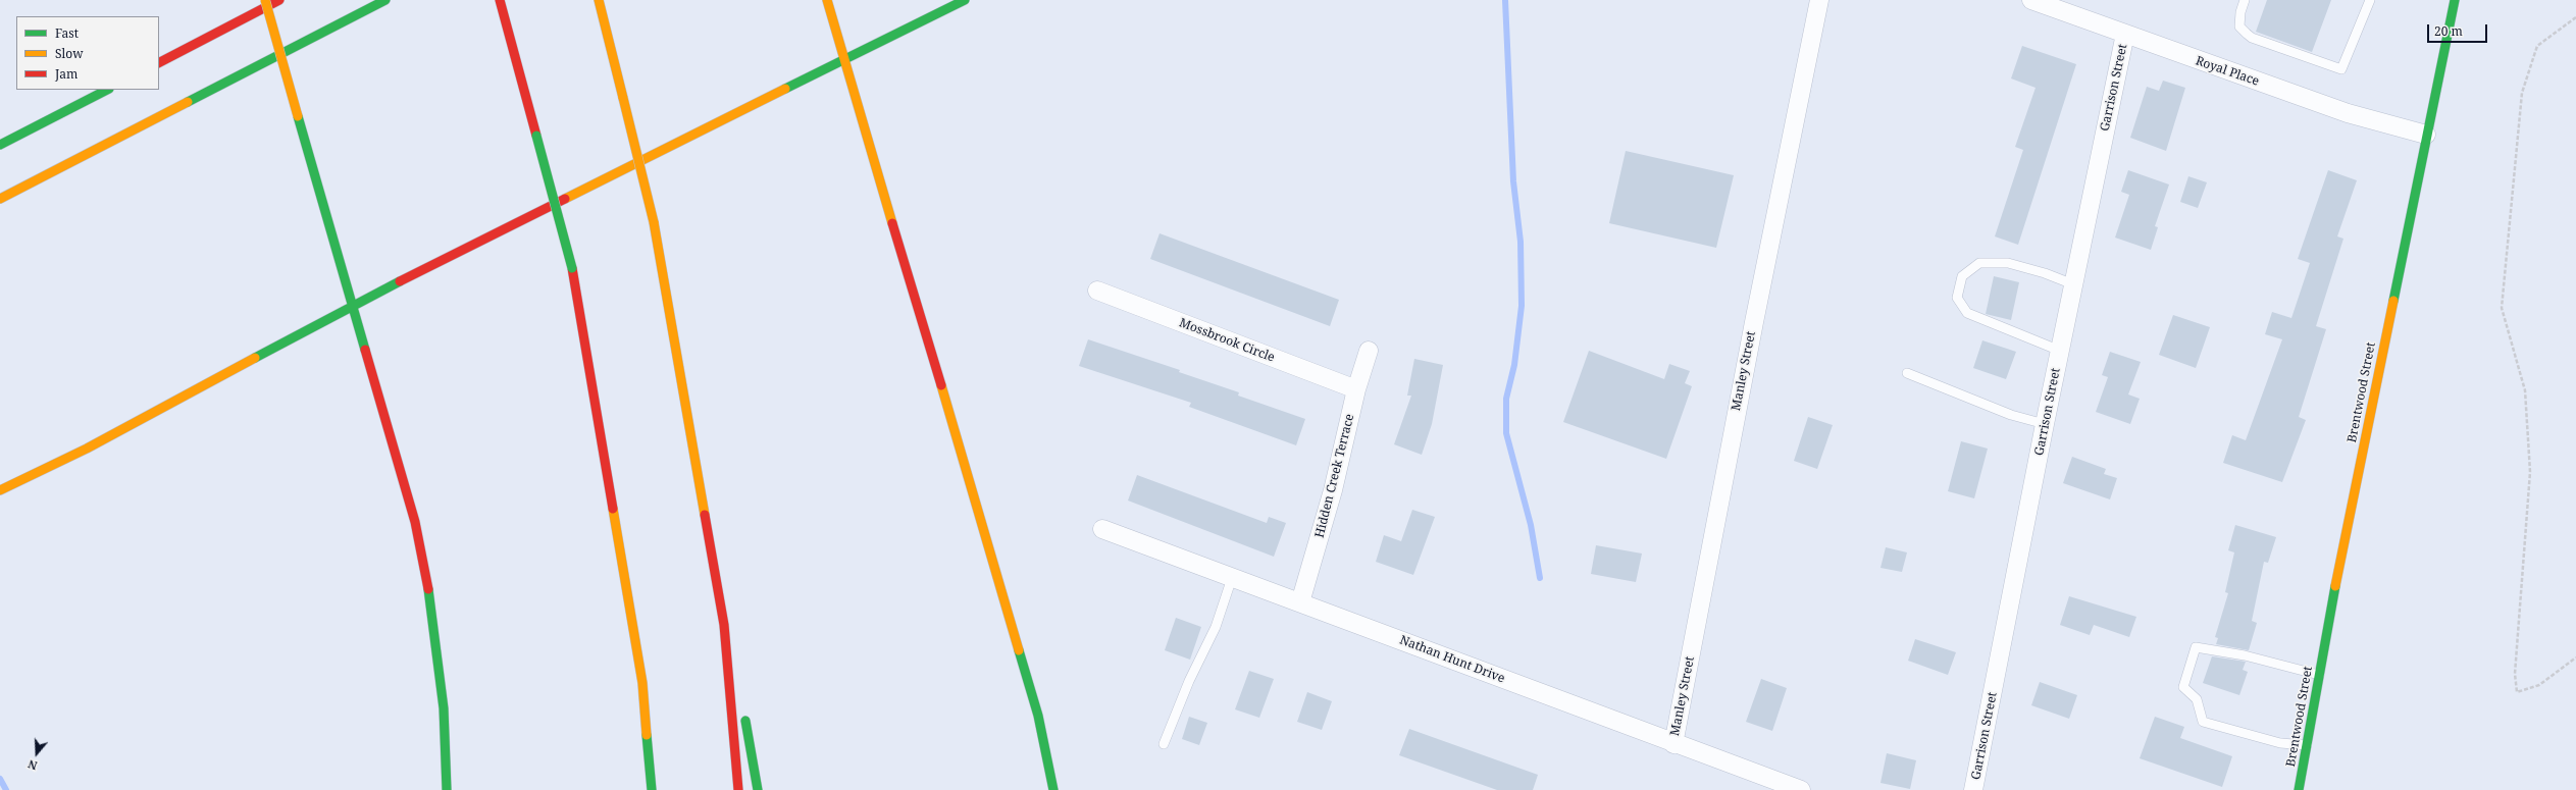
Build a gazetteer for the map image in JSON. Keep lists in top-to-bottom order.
{
  "streets": {
    "main road": ["Brentwood Street"],
    "street": [
      "Royal Place",
      "Garrison Street",
      "Mossbrook Circle",
      "Manley Street",
      "Hidden Creek Terrace",
      "Nathan Hunt Drive"
    ]
  },
  "crossings": [
    ["Royal Place", "Garrison Street"],
    ["Royal Place", "Brentwood Street"],
    ["Mossbrook Circle", "Hidden Creek Terrace"],
    ["Manley Street", "Nathan Hunt Drive"],
    ["Hidden Creek Terrace", "Nathan Hunt Drive"]
  ],
  "legend": ["Fast", "Slow", "Jam"],
  "scale_bar": "20 m",
  "north": "bottom"
}
